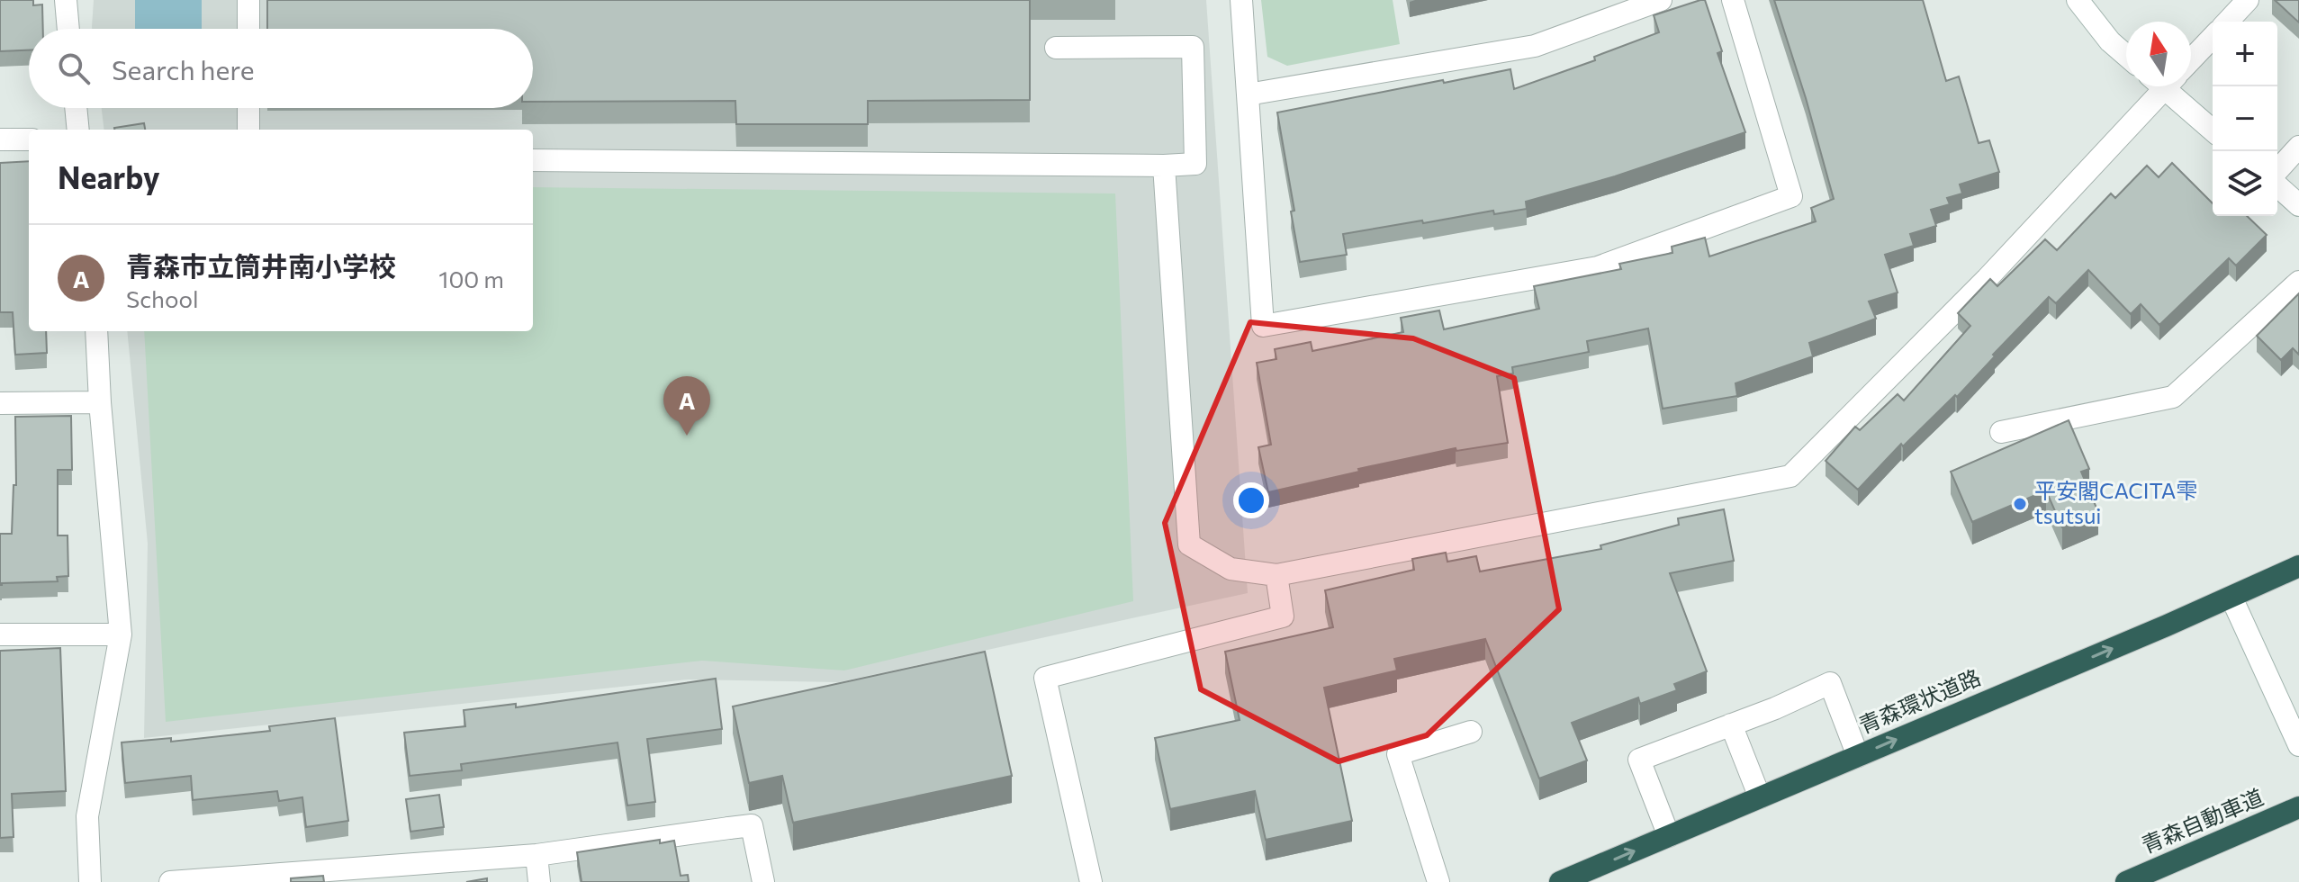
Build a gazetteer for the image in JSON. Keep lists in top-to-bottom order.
{
  "streets": {
    "highway": ["青森環状道路", "青森自動車道"]
  },
  "one_way": ["青森環状道路"],
  "places": ["平安閣CACITA雫 tsutsui"],
  "north": "top",
  "page": {
    "map_buttons": ["+", "−"],
    "search": "Search here",
    "heading": "Nearby",
    "list": [
      {
        "mark": "A",
        "name": "青森市立筒井南小学校",
        "note": "School",
        "value": "100 m"
      }
    ],
    "pins": "A"
  }
}
